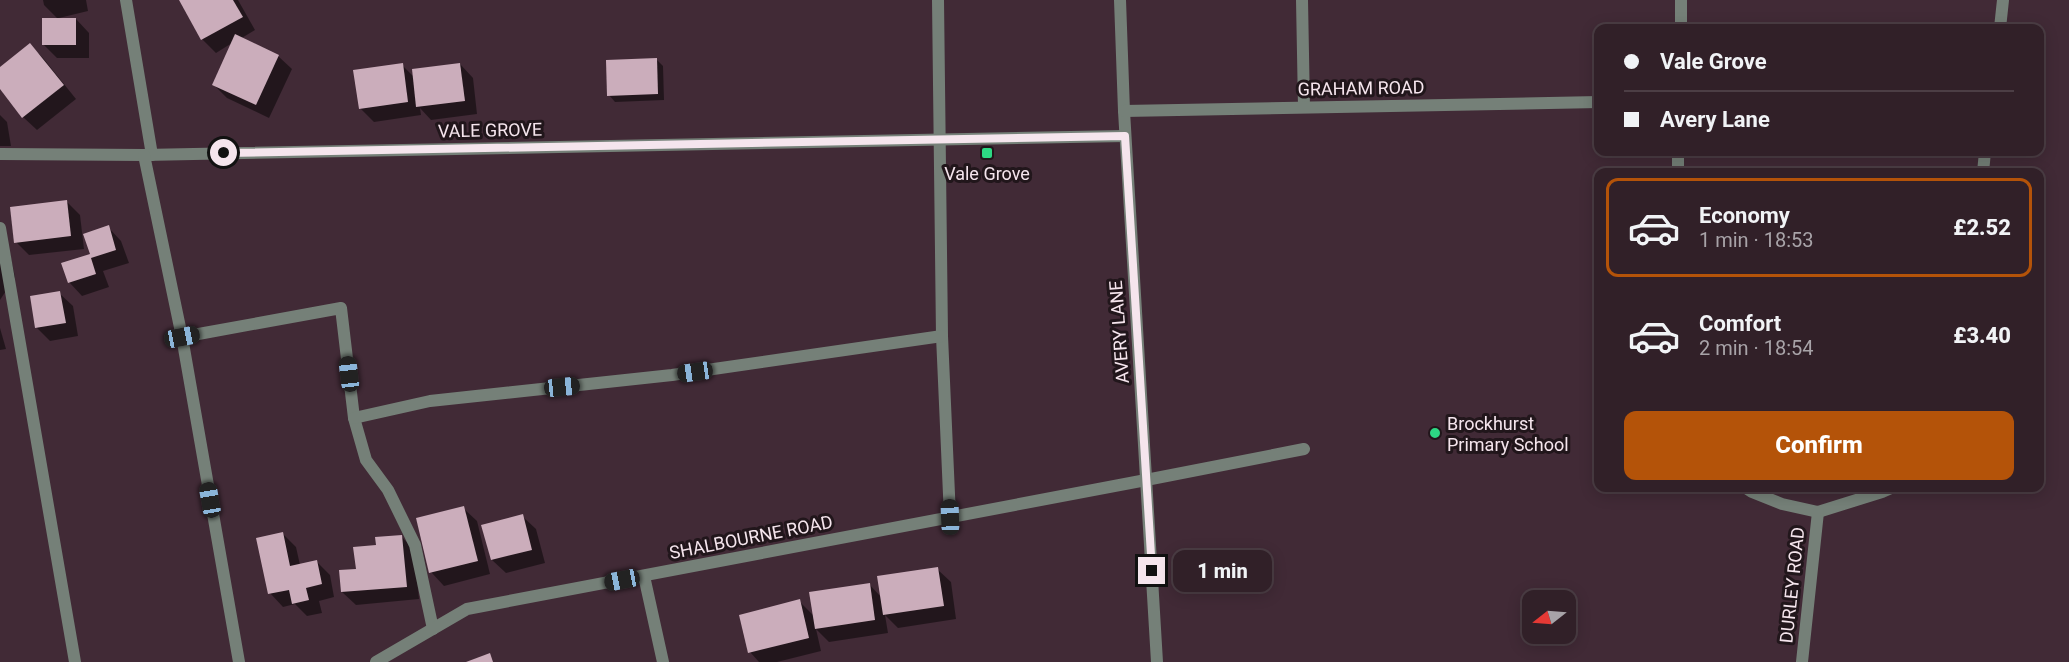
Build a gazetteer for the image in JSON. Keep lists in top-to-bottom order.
{
  "streets": {
    "street": [
      "GRAHAM ROAD",
      "VALE GROVE",
      "AVERY LANE",
      "SHALBOURNE ROAD",
      "DURLEY ROAD"
    ]
  },
  "crossings": [
    ["GRAHAM ROAD", "AVERY LANE"],
    ["VALE GROVE", "AVERY LANE"],
    ["AVERY LANE", "SHALBOURNE ROAD"]
  ],
  "places": {
    "transit": ["Vale Grove"],
    "other": ["Brockhurst Primary School"]
  },
  "north": "left",
  "page": {
    "banner": ["Vale Grove", "Avery Lane"],
    "list": [
      {
        "name": "Economy",
        "note": "1 min · 18:53",
        "value": "£2.52"
      },
      {
        "name": "Comfort",
        "note": "2 min · 18:54",
        "value": "£3.40"
      }
    ],
    "buttons": "Confirm",
    "bubble": "1 min"
  }
}
